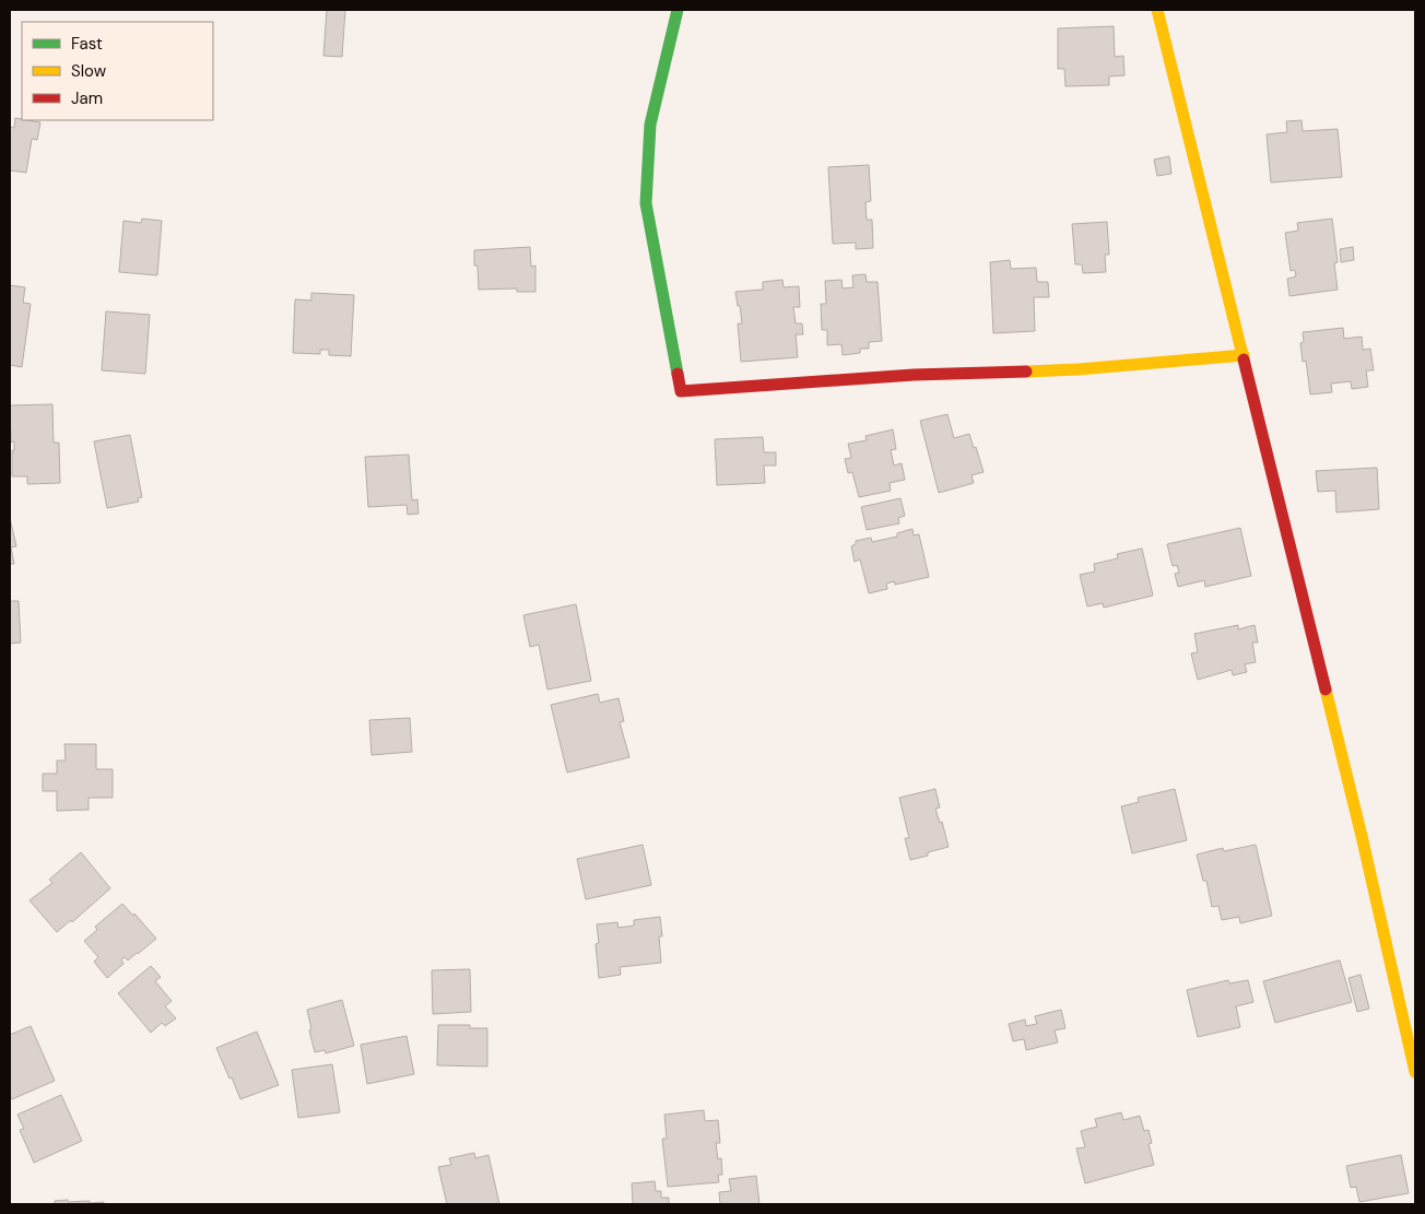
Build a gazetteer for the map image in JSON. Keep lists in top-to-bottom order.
{
  "legend": ["Fast", "Slow", "Jam"]
}
